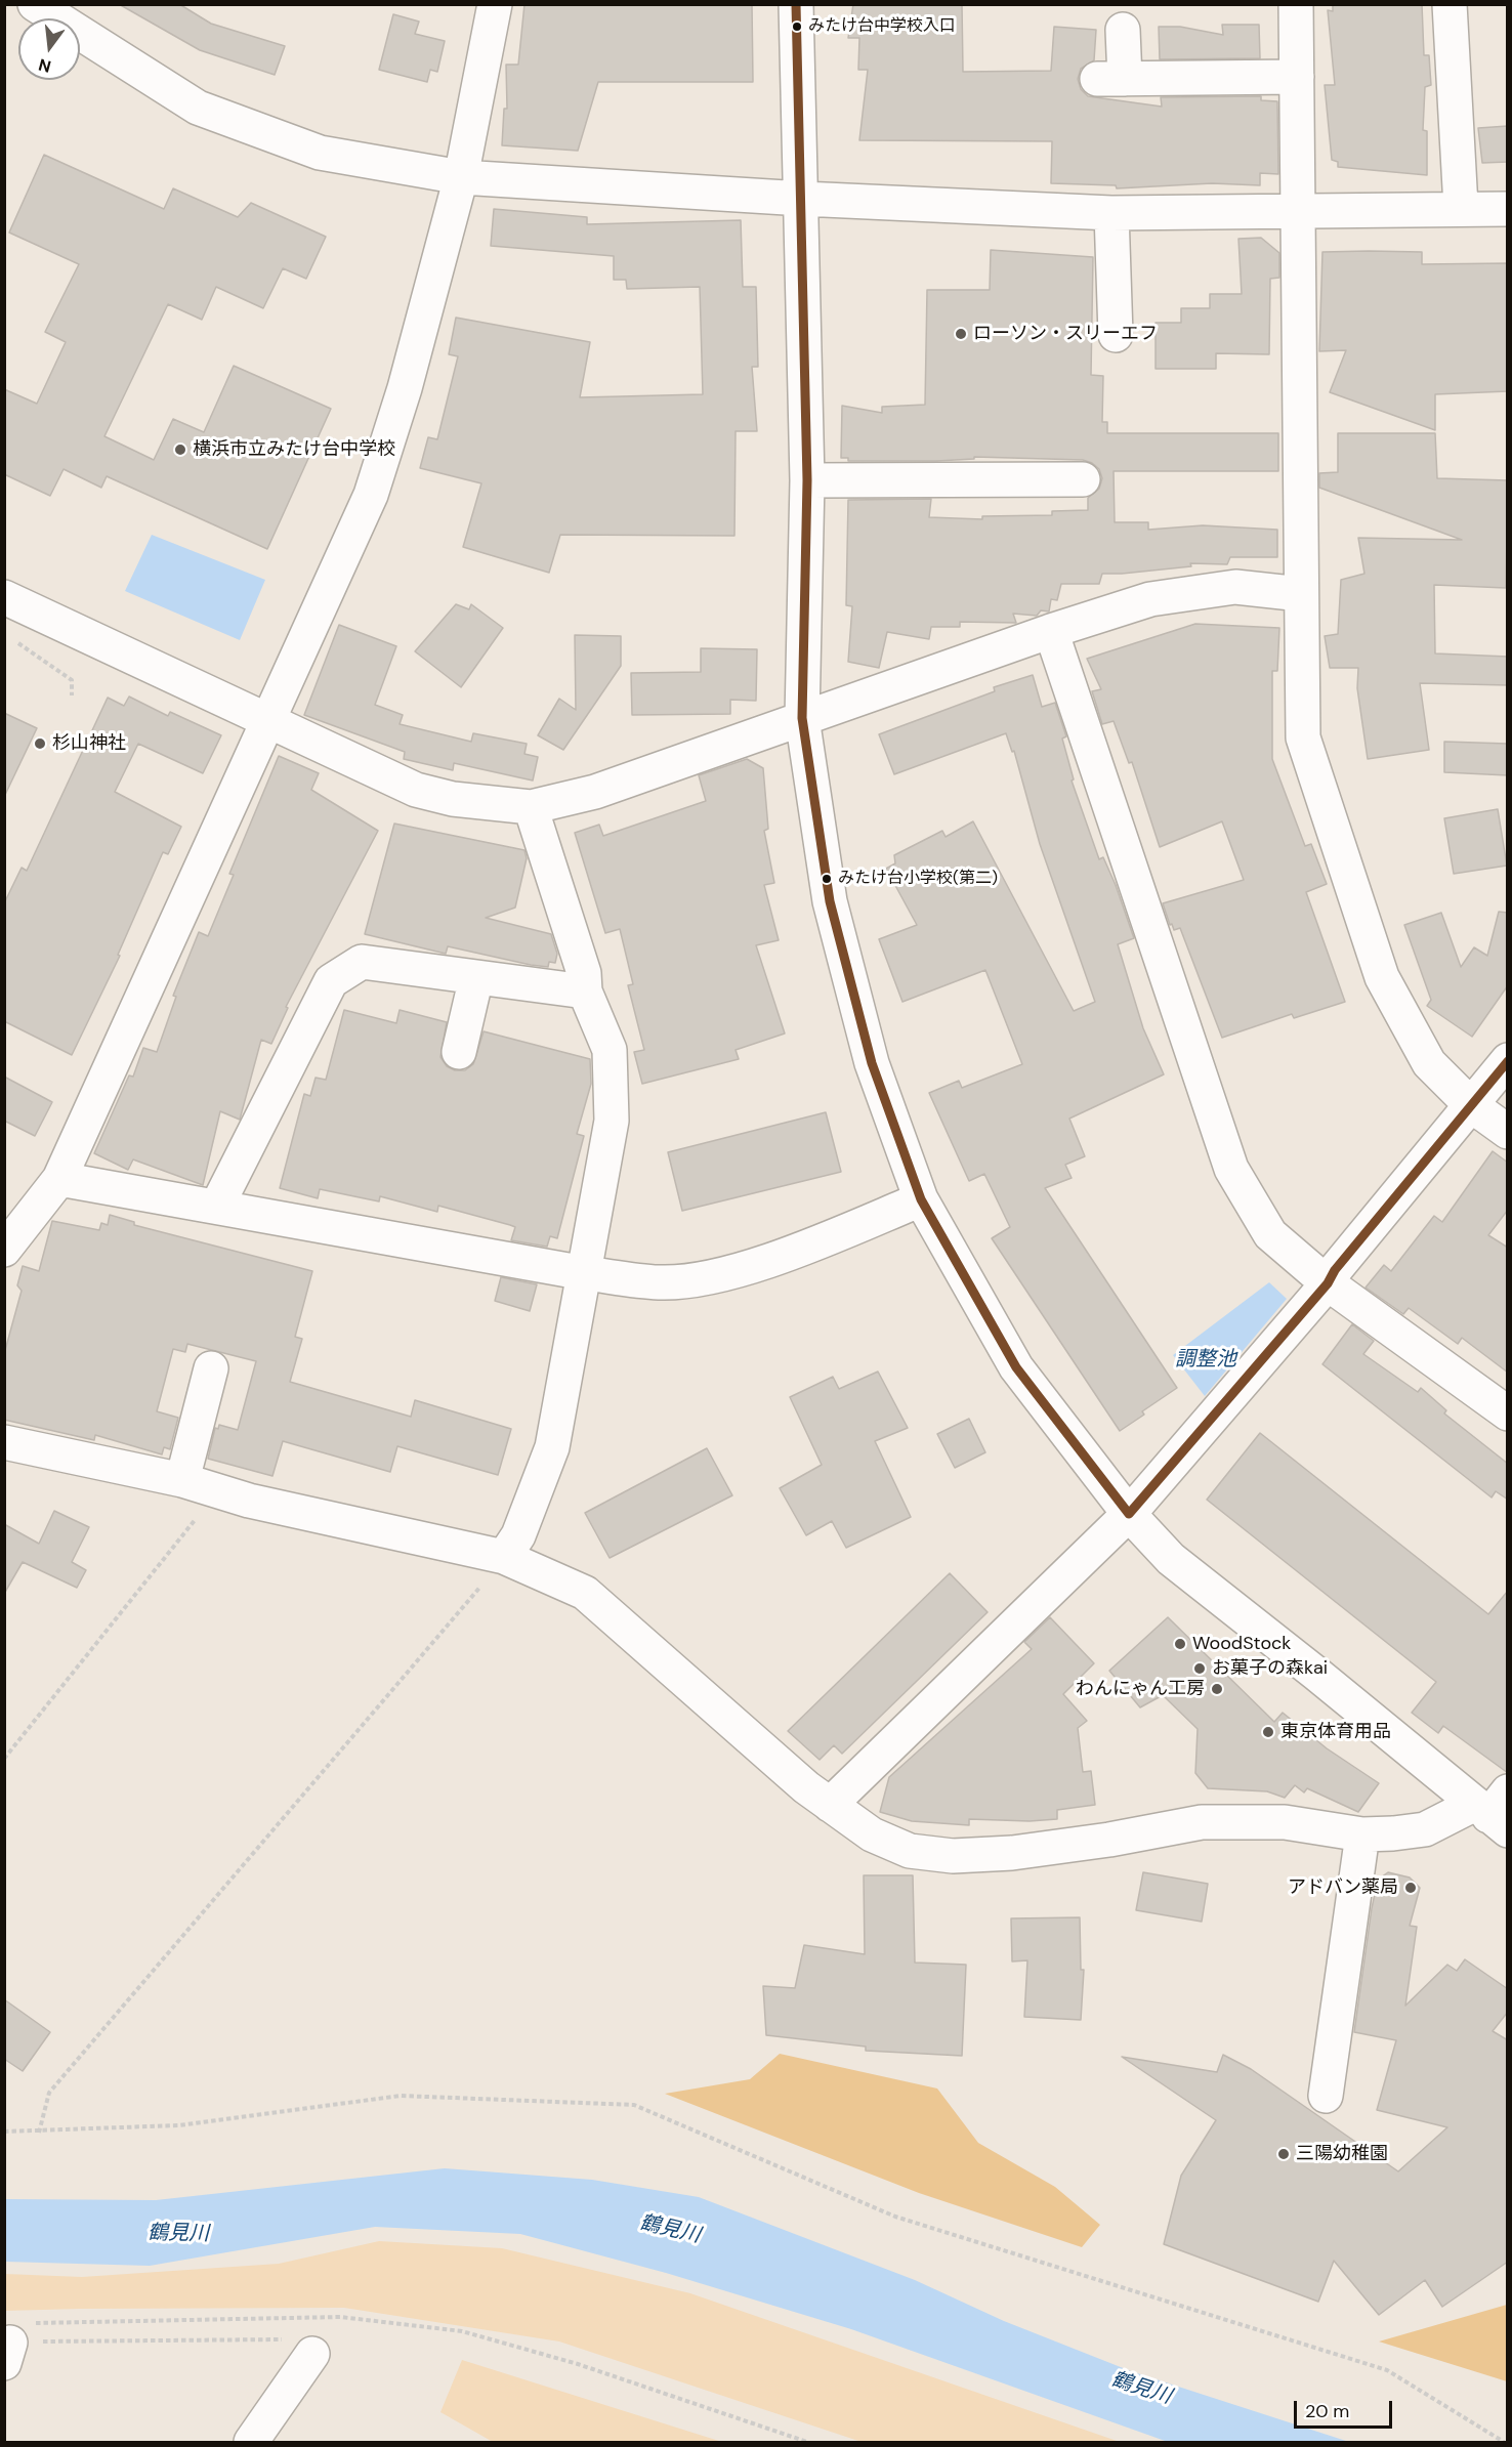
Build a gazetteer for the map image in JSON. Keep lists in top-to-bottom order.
{
  "water": ["調整池", "鶴見川"],
  "places": [
    "みたけ台中学校入口",
    "ローソン・スリーエフ",
    "横浜市立みたけ台中学校",
    "杉山神社",
    "みたけ台小学校(第二)",
    "WoodStock",
    "お菓子の森kai",
    "わんにゃん工房",
    "東京体育用品",
    "アドバン薬局",
    "三陽幼稚園"
  ],
  "scale_bar": "20 m",
  "north": "bottom"
}
